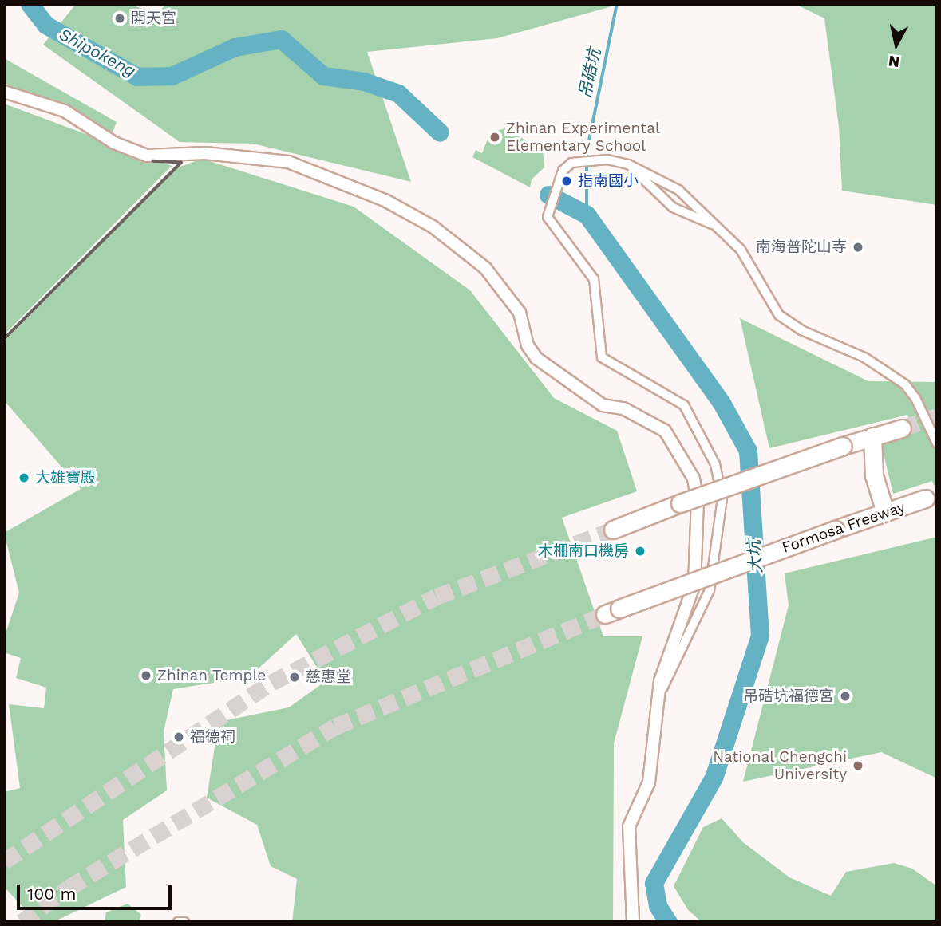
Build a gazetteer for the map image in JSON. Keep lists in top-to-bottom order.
{
  "streets": {
    "highway": ["Formosa Freeway"]
  },
  "water": ["Shipokeng", "吊硞坑", "大坑"],
  "places": [
    "開天宮",
    "Zhinan Experimental Elementary School",
    "指南國小",
    "南海普陀山寺",
    "大雄寶殿",
    "木柵南口機房",
    "Zhinan Temple",
    "慈惠堂",
    "吊硞坑福德宮",
    "福德祠",
    "National Chengchi University"
  ],
  "scale_bar": "100 m",
  "north": "bottom"
}
